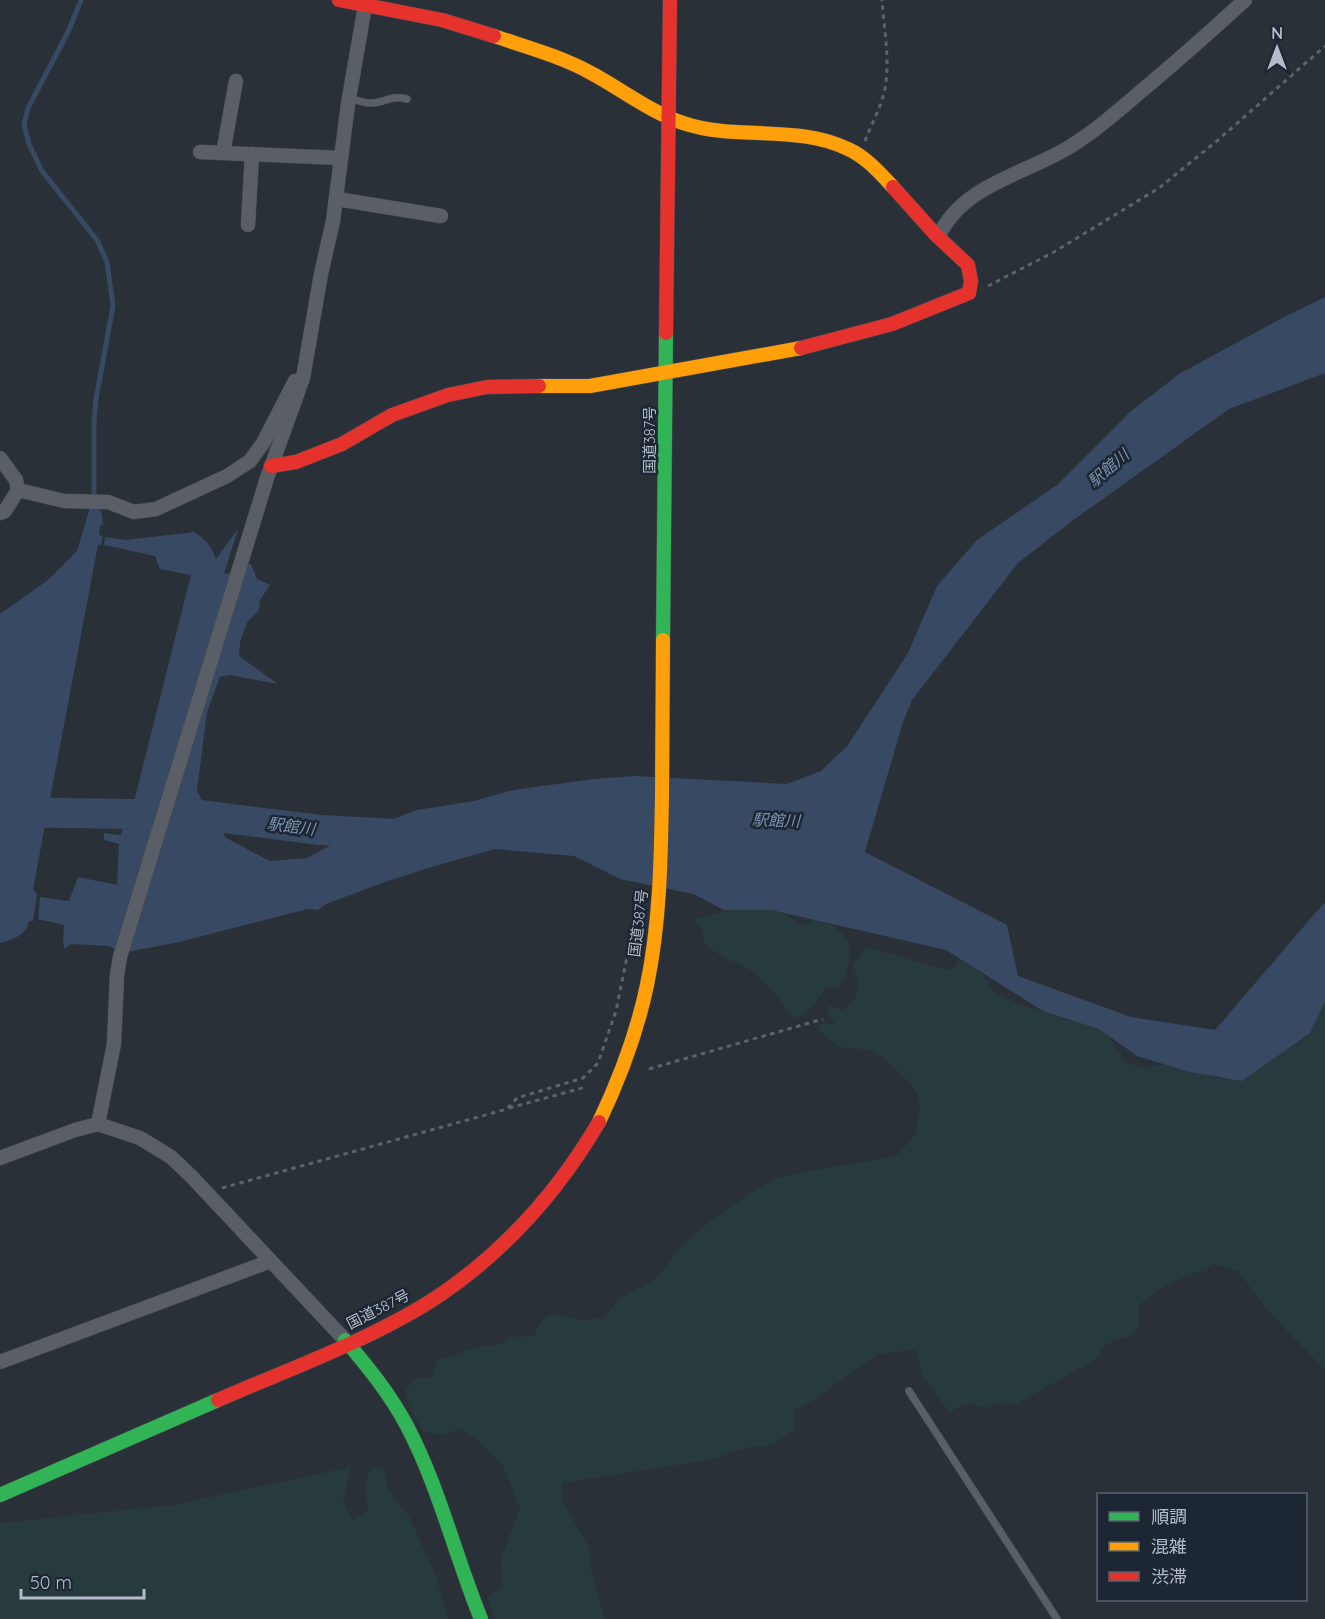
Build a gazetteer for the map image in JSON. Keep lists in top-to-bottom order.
{
  "streets": {
    "main road": ["国道387号"]
  },
  "water": ["駅館川"],
  "legend": ["順調", "混雑", "渋滞"],
  "scale_bar": "50 m",
  "north": "top"
}
